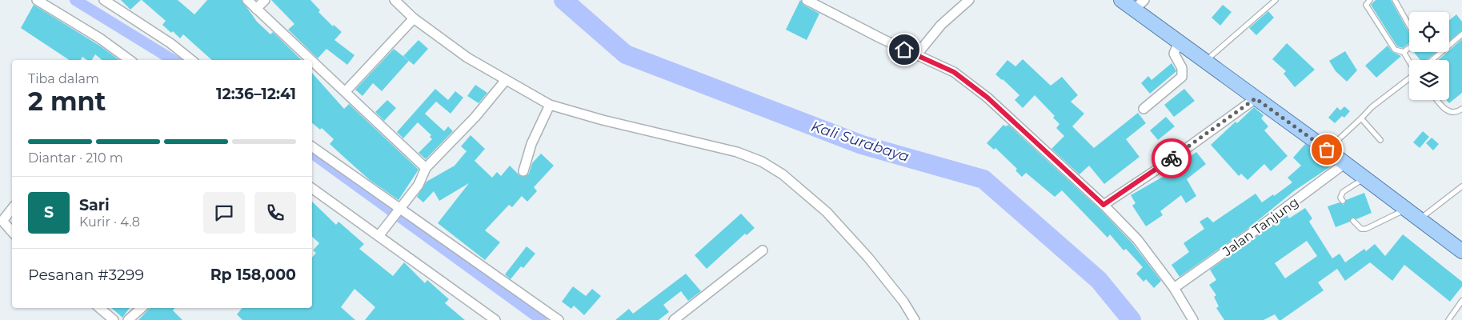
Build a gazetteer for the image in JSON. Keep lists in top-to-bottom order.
{
  "streets": {
    "street": ["Jalan Tanjung"]
  },
  "water": ["Kali Surabaya"],
  "page": {
    "heading": ["2 mnt", "Tiba dalam", "12:36–12:41"],
    "panel": [
      "Sari",
      "Kurir · 4.8",
      "Pesanan #3299",
      "Rp 158,000"
    ],
    "bar": "Diantar · 210 m",
    "round": "S"
  }
}
